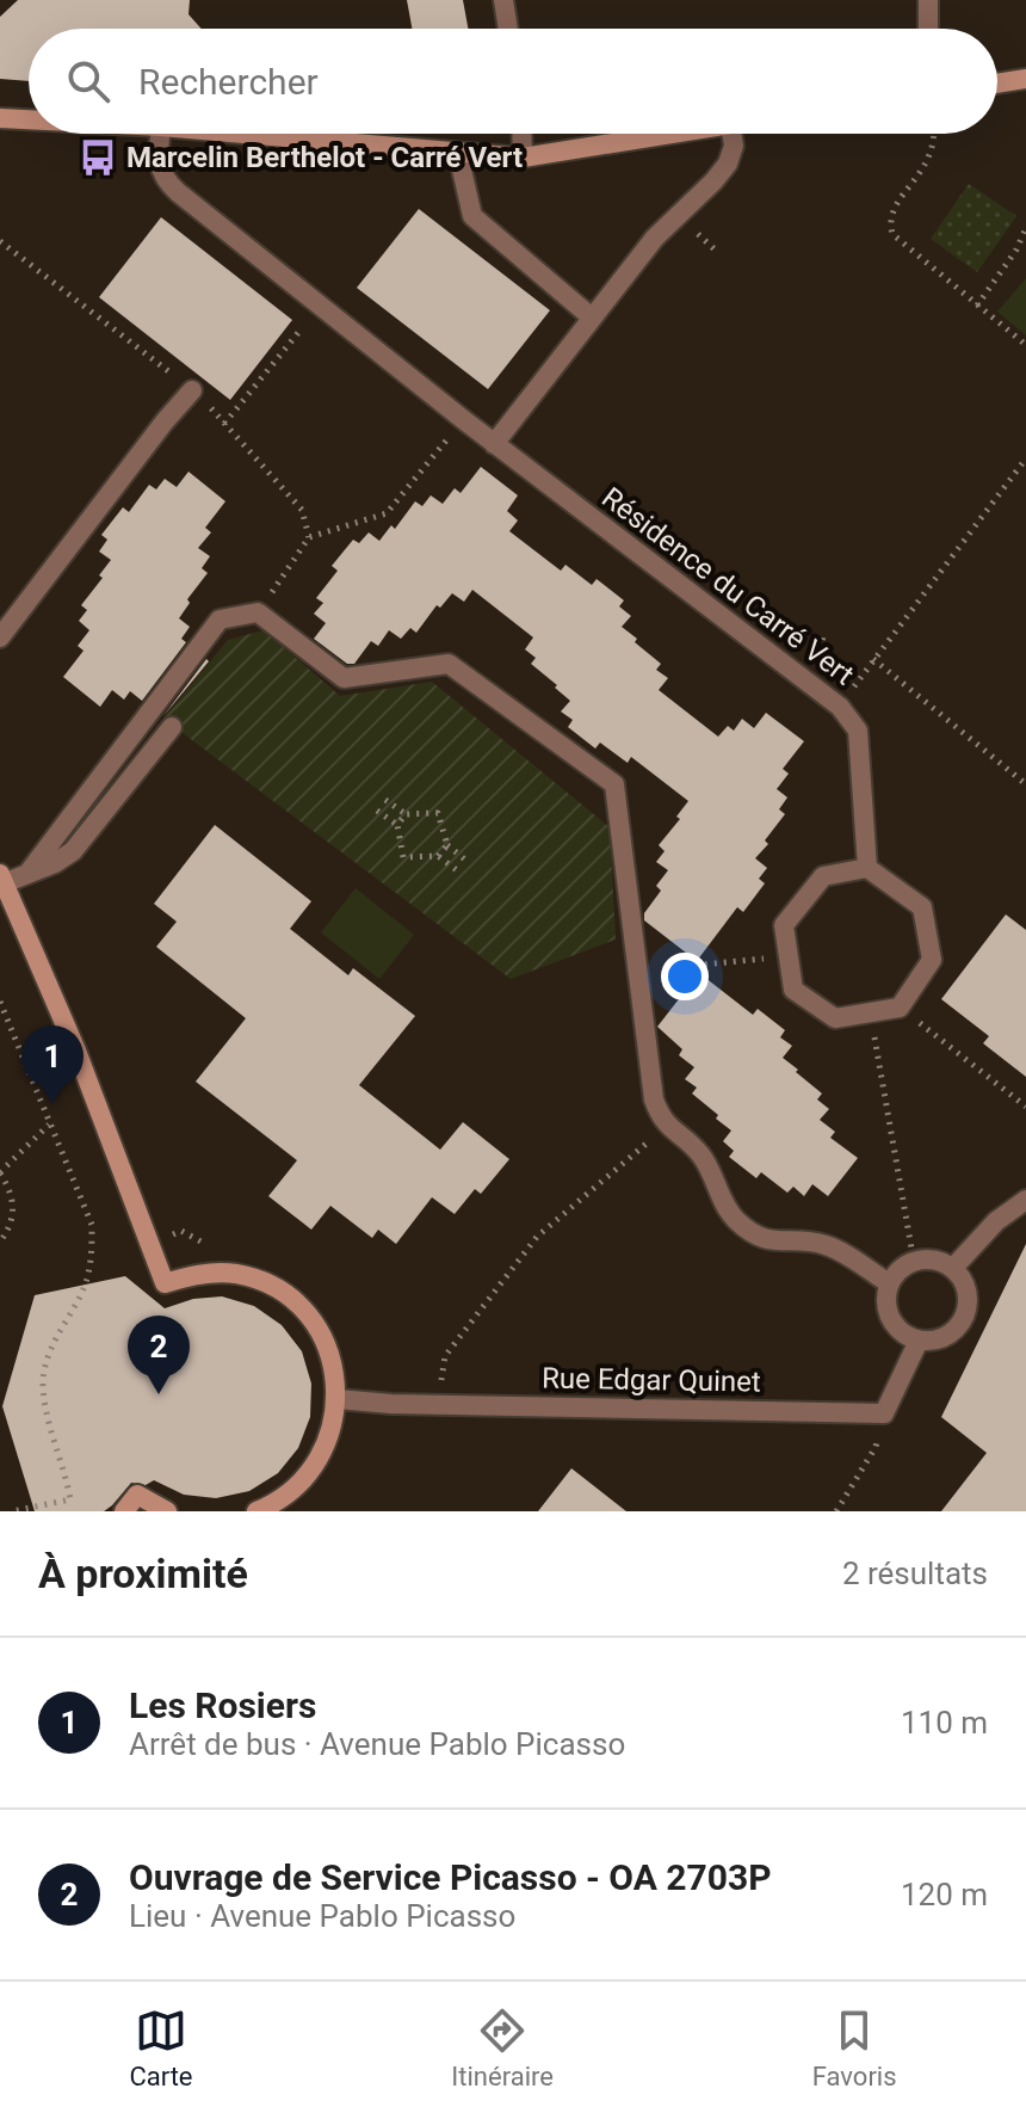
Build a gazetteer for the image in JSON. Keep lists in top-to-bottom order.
{
  "streets": {
    "street": ["Résidence du Carré Vert", "Rue Edgar Quinet"]
  },
  "places": {
    "bus stop": ["Marcelin Berthelot - Carré Vert"]
  },
  "page": {
    "search": "Rechercher",
    "pins": ["1", "2"],
    "heading": ["À proximité", "2 résultats"],
    "list": [
      {
        "mark": "1",
        "name": "Les Rosiers",
        "note": "Arrêt de bus · Avenue Pablo Picasso",
        "value": "110 m"
      },
      {
        "mark": "2",
        "name": "Ouvrage de Service Picasso - OA 2703P",
        "note": "Lieu · Avenue Pablo Picasso",
        "value": "120 m"
      }
    ],
    "nav": ["Carte", "Itinéraire", "Favoris"]
  }
}
